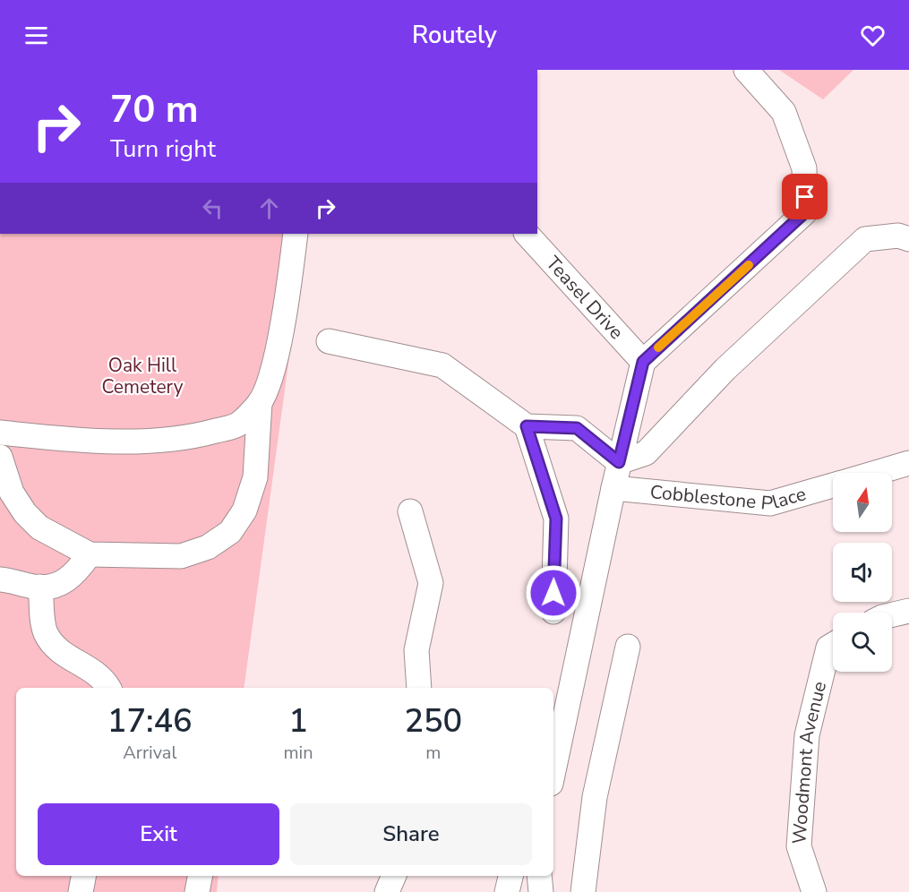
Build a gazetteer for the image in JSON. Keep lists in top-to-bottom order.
{
  "streets": {
    "street": ["Teasel Drive", "Cobblestone Place", "Woodmont Avenue"]
  },
  "parks": ["Oak Hill Cemetery"],
  "north": "top",
  "page": {
    "header": "Routely",
    "turn": ["70 m", "Turn right"],
    "eta": [
      "17:46",
      "Arrival",
      "1",
      "min",
      "250",
      "m"
    ],
    "buttons": ["Exit", "Share"]
  }
}
